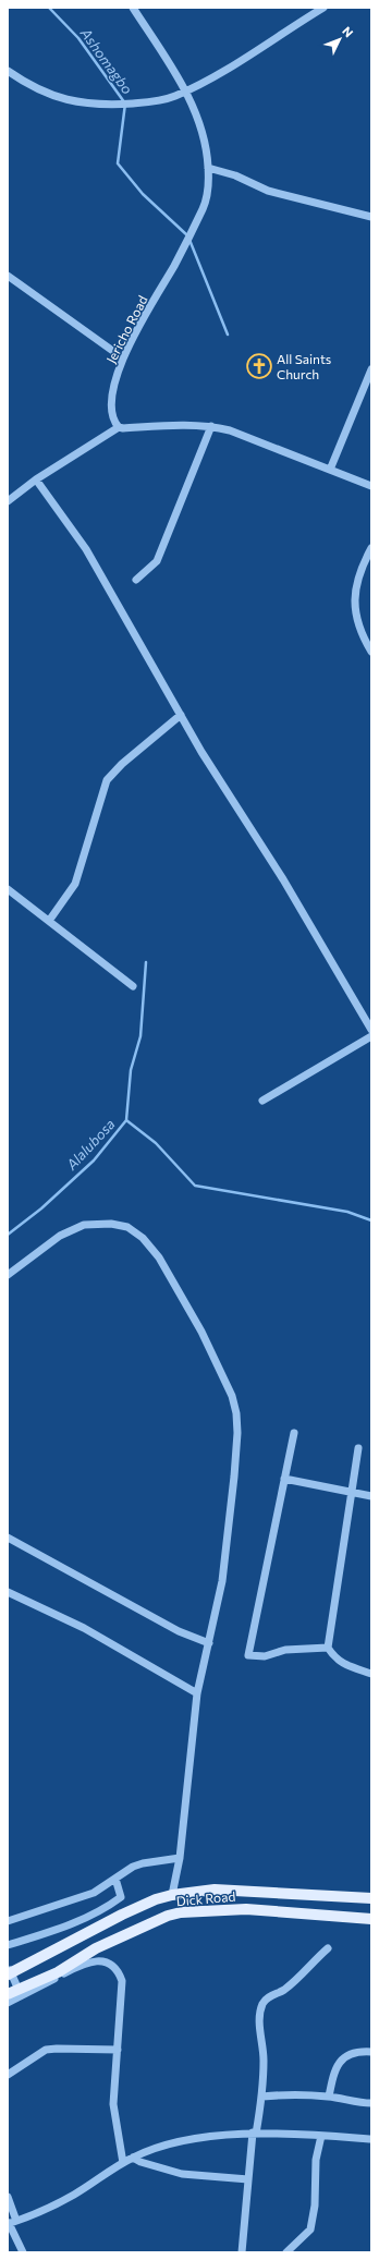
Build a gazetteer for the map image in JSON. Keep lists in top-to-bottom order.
{
  "streets": {
    "main road": ["Dick Road"],
    "street": ["Jericho Road"]
  },
  "water": ["Ashomagbo", "Alalubosa"],
  "places": {
    "church": ["All Saints Church"]
  },
  "north": "top right"
}
